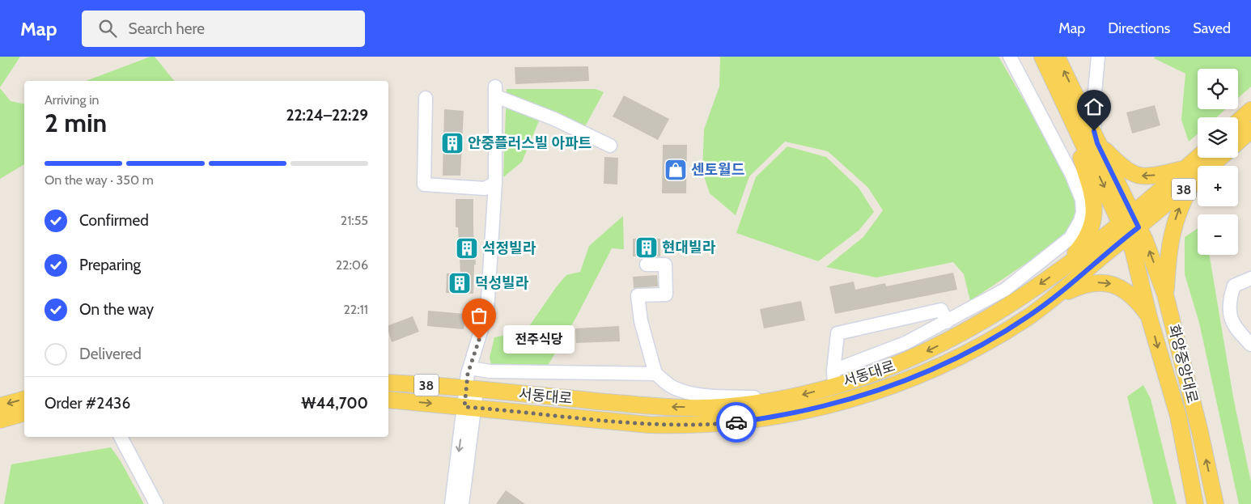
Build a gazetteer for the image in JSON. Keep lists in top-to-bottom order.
{
  "streets": {
    "main road": ["38", "화양중앙대로", "서동대로"]
  },
  "crossings": [
    ["화양중앙대로", "서동대로"]
  ],
  "places": {
    "building": [
      "안중플러스빌 아파트",
      "현대빌라",
      "석정빌라",
      "덕성빌라"
    ],
    "shop": ["센토월드"],
    "other": ["전주식당"]
  },
  "page": {
    "header": "Map",
    "search": "Search here",
    "nav": ["Map", "Directions", "Saved"],
    "map_buttons": ["+", "−"],
    "heading": ["2 min", "Arriving in", "22:24–22:29"],
    "panel": ["Order #2436", "₩44,700"],
    "bar": "On the way · 350 m",
    "list": [
      ["Confirmed", "21:55"],
      ["Preparing", "22:06"],
      ["On the way", "22:11"],
      "Delivered"
    ],
    "bubble": "전주식당"
  }
}
